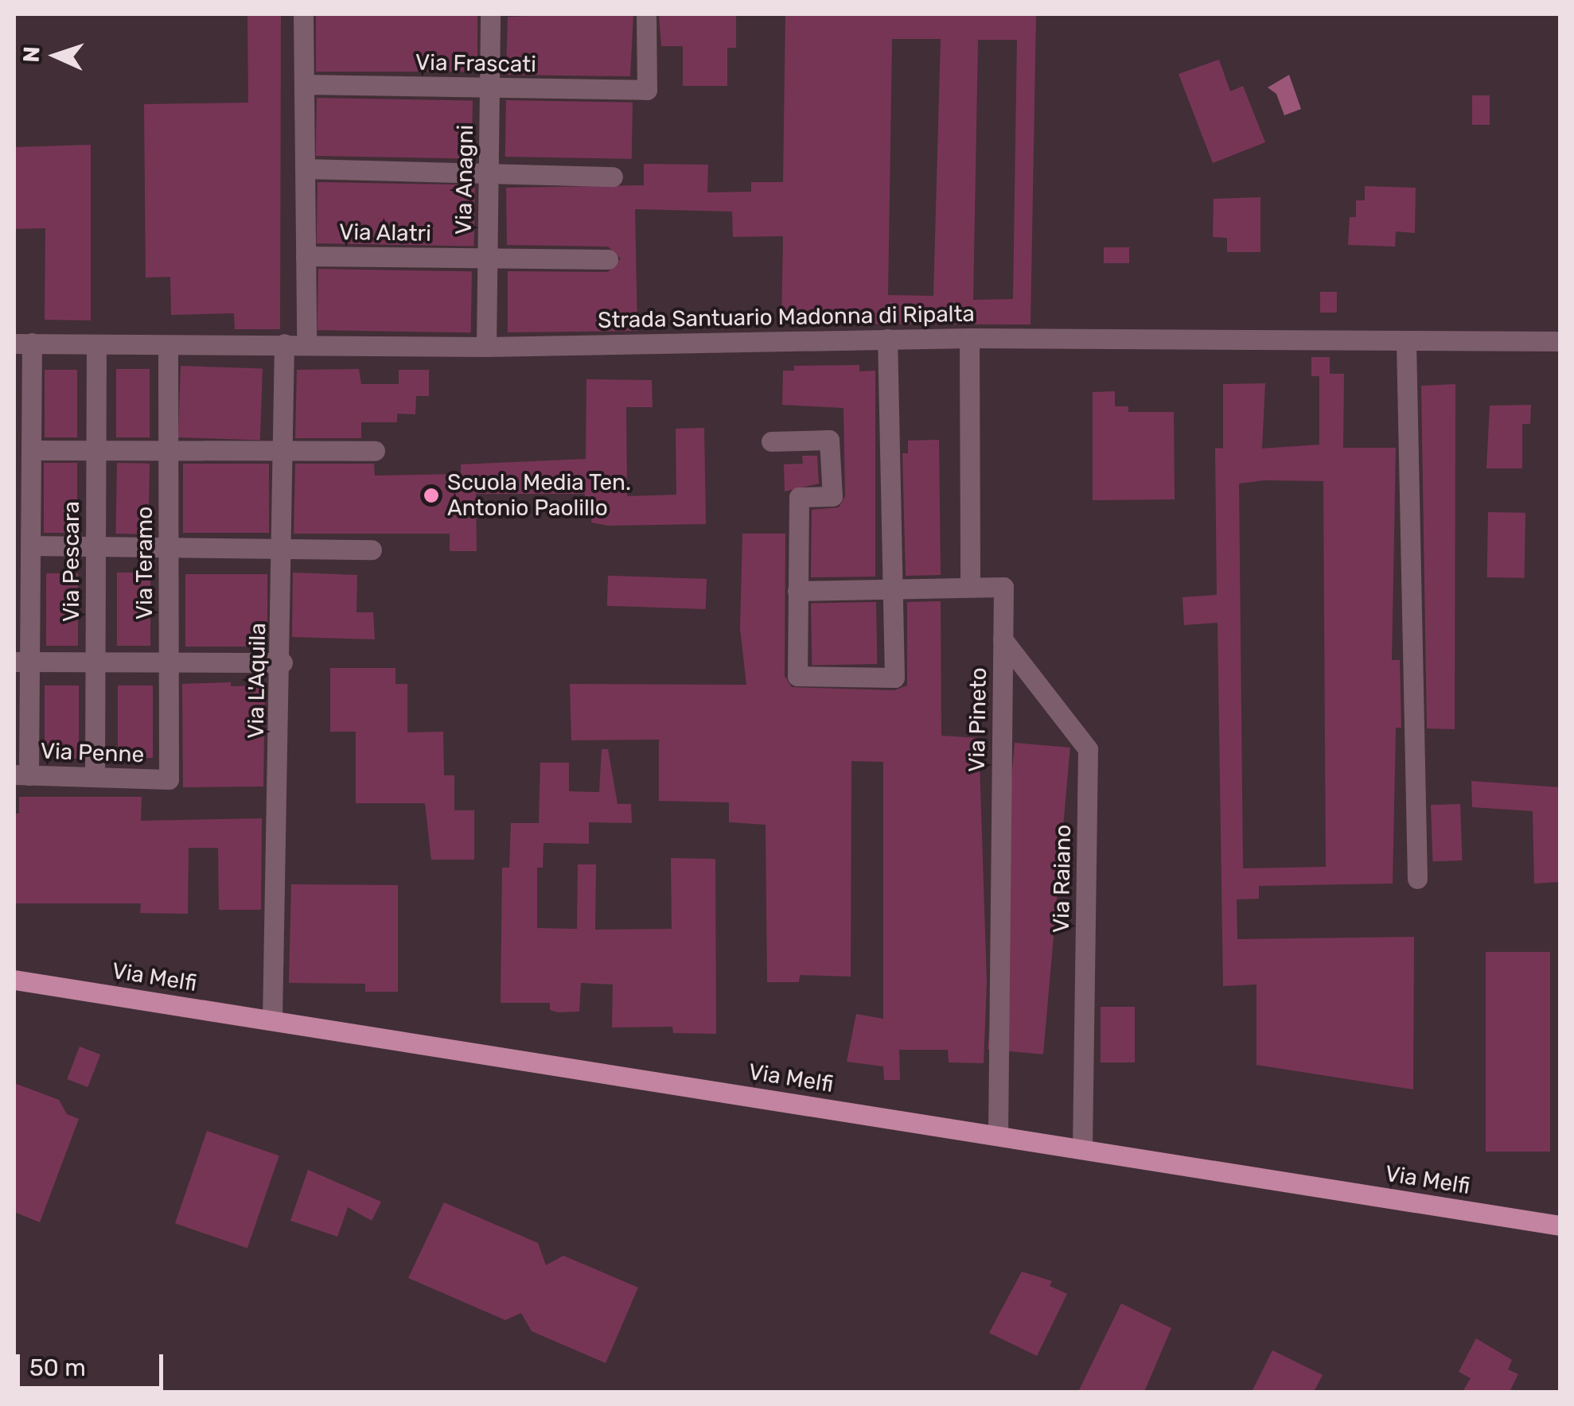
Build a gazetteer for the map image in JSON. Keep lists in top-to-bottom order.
{
  "streets": {
    "main road": ["Via Melfi"],
    "street": [
      "Via Frascati",
      "Via Anagni",
      "Via Alatri",
      "Strada Santuario Madonna di Ripalta",
      "Via Pescara",
      "Via Teramo",
      "Via L'Aquila",
      "Via Pineto",
      "Via Penne",
      "Via Raiano"
    ]
  },
  "crossings": [
    ["Via Frascati", "Via Anagni"],
    ["Via Anagni", "Via Alatri"],
    ["Via Anagni", "Strada Santuario Madonna di Ripalta"],
    ["Strada Santuario Madonna di Ripalta", "Via Pescara"],
    ["Strada Santuario Madonna di Ripalta", "Via Teramo"],
    ["Strada Santuario Madonna di Ripalta", "Via L'Aquila"],
    ["Via Pescara", "Via Penne"],
    ["Via Teramo", "Via Penne"],
    ["Via L'Aquila", "Via Melfi"],
    ["Via Pineto", "Via Raiano"],
    ["Via Pineto", "Via Melfi"],
    ["Via Raiano", "Via Melfi"]
  ],
  "places": ["Scuola Media Ten. Antonio Paolillo"],
  "scale_bar": "50 m",
  "north": "left"
}
